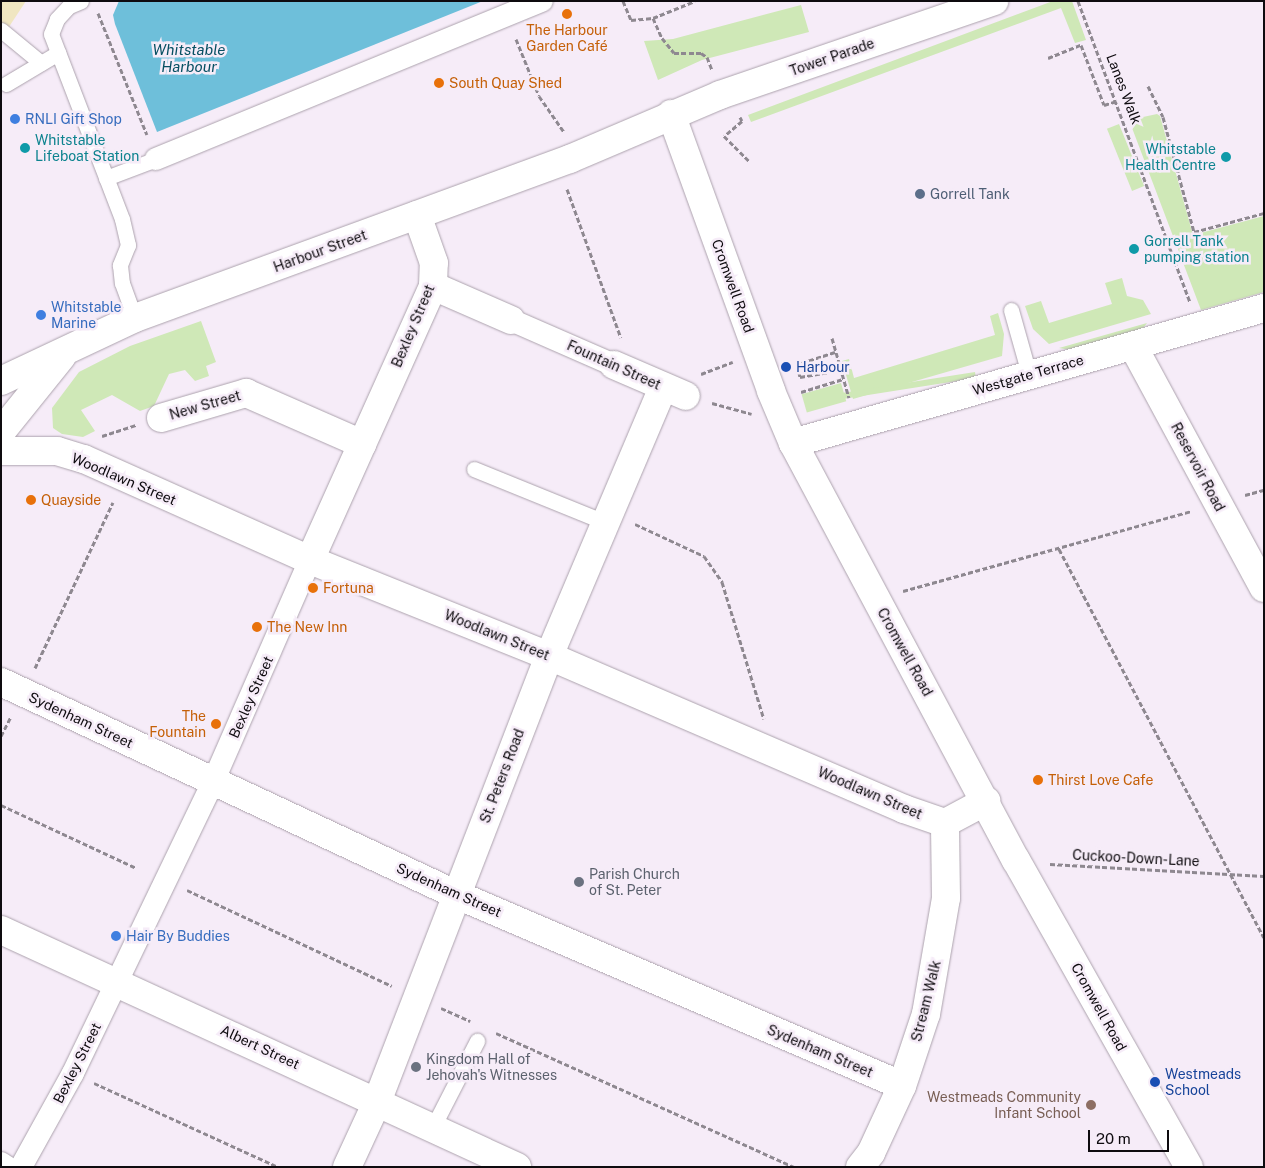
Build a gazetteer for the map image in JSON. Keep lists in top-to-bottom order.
{
  "streets": {
    "street": [
      "Tower Parade",
      "Harbour Street",
      "Cromwell Road",
      "Bexley Street",
      "Fountain Street",
      "Westgate Terrace",
      "New Street",
      "Reservoir Road",
      "Woodlawn Street",
      "Sydenham Street",
      "St. Peters Road",
      "Stream Walk",
      "Albert Street"
    ],
    "path": ["Lanes Walk", "Cuckoo-Down-Lane"]
  },
  "crossings": [
    ["Tower Parade", "Harbour Street"],
    ["Tower Parade", "Cromwell Road"],
    ["Lanes Walk", "Westgate Terrace"],
    ["Harbour Street", "Cromwell Road"],
    ["Harbour Street", "Bexley Street"],
    ["Harbour Street", "Woodlawn Street"],
    ["Cromwell Road", "Westgate Terrace"],
    ["Cromwell Road", "Cuckoo-Down-Lane"],
    ["Bexley Street", "Fountain Street"],
    ["Bexley Street", "New Street"],
    ["Bexley Street", "Woodlawn Street"],
    ["Bexley Street", "Sydenham Street"],
    ["Bexley Street", "Albert Street"],
    ["Fountain Street", "St. Peters Road"],
    ["Westgate Terrace", "Reservoir Road"],
    ["New Street", "Woodlawn Street"],
    ["Woodlawn Street", "St. Peters Road"],
    ["Woodlawn Street", "Stream Walk"],
    ["Sydenham Street", "St. Peters Road"],
    ["Sydenham Street", "Stream Walk"],
    ["St. Peters Road", "Albert Street"]
  ],
  "water": ["Whitstable Harbour"],
  "places": [
    "The Harbour Garden Café",
    "South Quay Shed",
    "RNLI Gift Shop",
    "Whitstable Lifeboat Station",
    "Whitstable Health Centre",
    "Gorrell Tank",
    "Gorrell Tank pumping station",
    "Whitstable Marine",
    "Harbour",
    "Quayside",
    "Fortuna",
    "The New Inn",
    "The Fountain",
    "Thirst Love Cafe",
    "Parish Church of St. Peter",
    "Hair By Buddies",
    "Kingdom Hall of Jehovah's Witnesses",
    "Westmeads School",
    "Westmeads Community Infant School"
  ],
  "scale_bar": "20 m"
}
